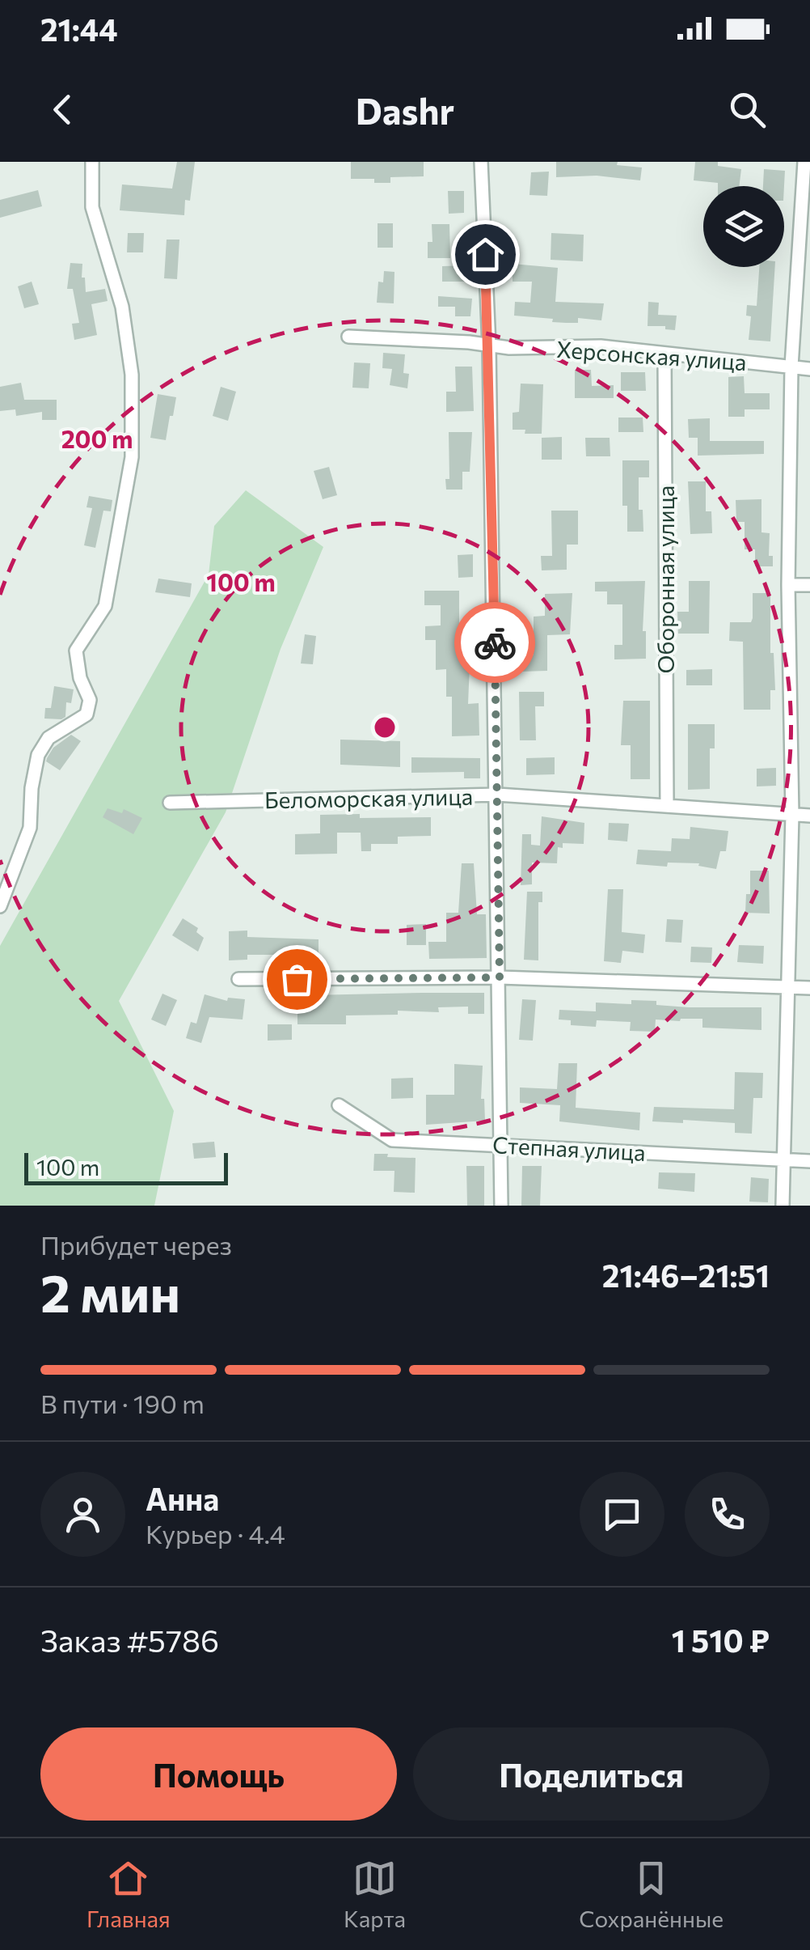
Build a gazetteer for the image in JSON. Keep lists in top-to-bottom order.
{
  "streets": {
    "street": [
      "Херсонская улица",
      "Оборонная улица",
      "Беломорская улица",
      "Степная улица"
    ]
  },
  "crossings": [
    ["Херсонская улица", "Оборонная улица"],
    ["Оборонная улица", "Беломорская улица"]
  ],
  "scale_bar": "100 m",
  "page": {
    "status": "21:44",
    "header": "Dashr",
    "scale": "100 m",
    "heading": ["2 мин", "Прибудет через", "21:46–21:51"],
    "panel": [
      "Анна",
      "Курьер · 4.4",
      "Заказ #5786",
      "1 510 ₽"
    ],
    "bar": "В пути · 190 m",
    "buttons": ["Помощь", "Поделиться"],
    "tabs": ["Главная", "Карта", "Сохранённые"]
  },
  "rings": ["200 m", "100 m"]
}
